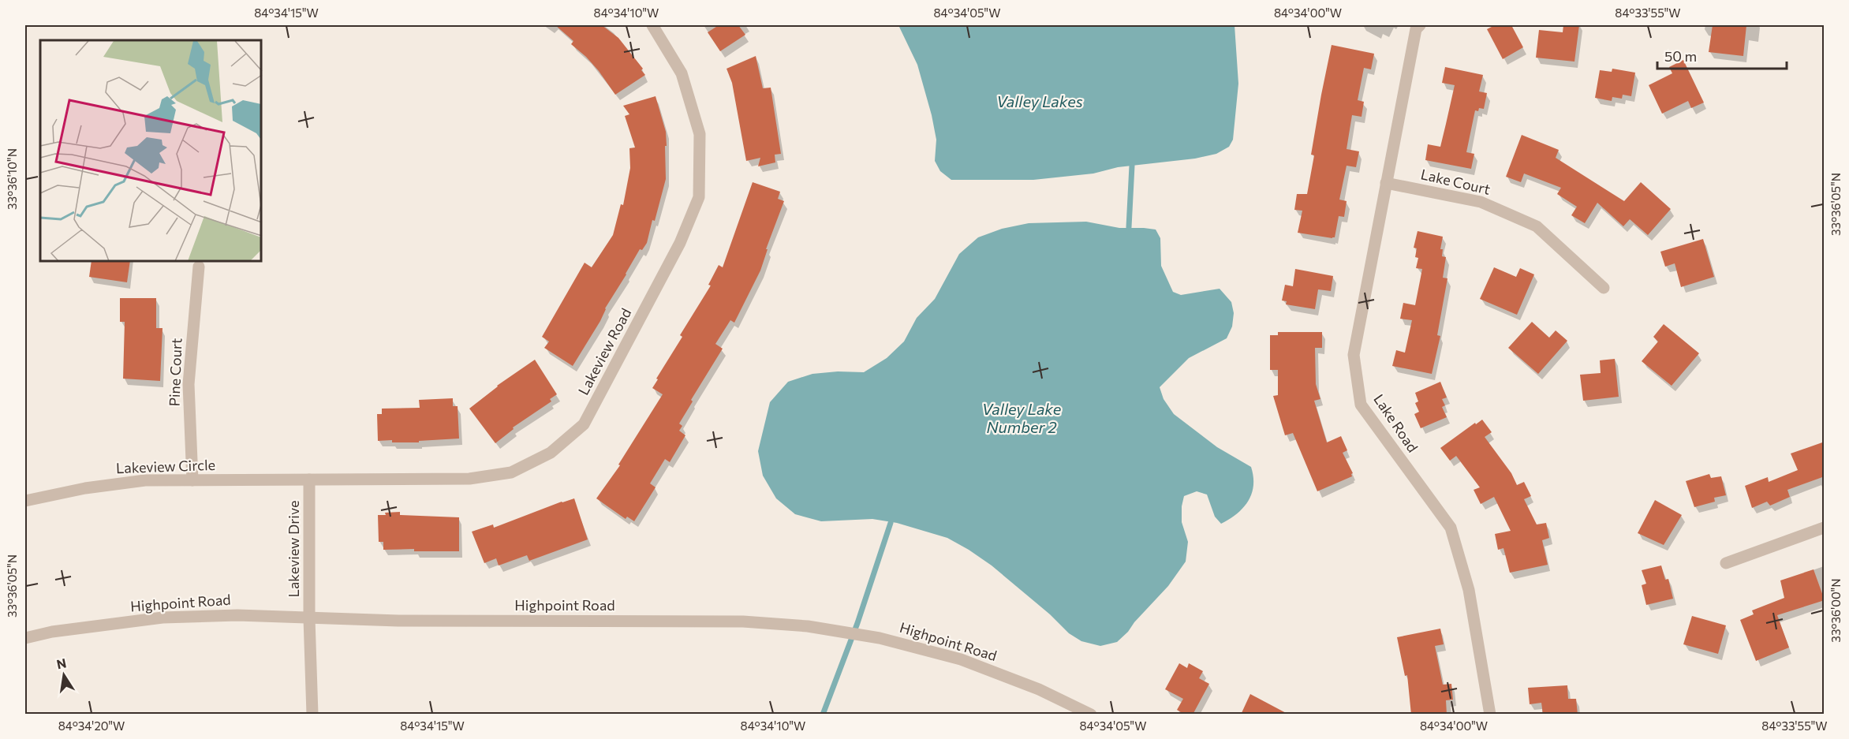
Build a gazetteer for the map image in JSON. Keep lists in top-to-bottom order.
{
  "streets": {
    "street": [
      "Lake Court",
      "Lakeview Road",
      "Pine Court",
      "Lake Road",
      "Lakeview Circle",
      "Lakeview Drive",
      "Highpoint Road"
    ]
  },
  "crossings": [
    ["Lake Court", "Lake Road"],
    ["Lakeview Road", "Lakeview Circle"],
    ["Lakeview Road", "Lakeview Drive"],
    ["Pine Court", "Lakeview Circle"],
    ["Lakeview Circle", "Lakeview Drive"],
    ["Lakeview Drive", "Highpoint Road"]
  ],
  "water": ["Valley Lakes", "Valley Lake Number 2"],
  "scale_bar": "50 m",
  "north": "top",
  "coordinates": [
    "84°34'15\"W",
    "84°34'10\"W",
    "84°34'05\"W",
    "84°34'00\"W",
    "84°33'55\"W",
    "33°36'10\"N",
    "33°36'05\"N",
    "33°36'00\"N",
    "84°34'20\"W"
  ]
}
